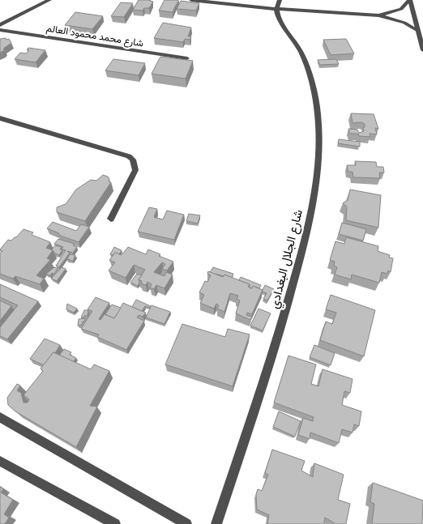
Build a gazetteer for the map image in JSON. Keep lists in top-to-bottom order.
{
  "streets": {
    "street": ["شارع محمد محمود العالم", "شارع الجلال البغدادي"]
  }
}
